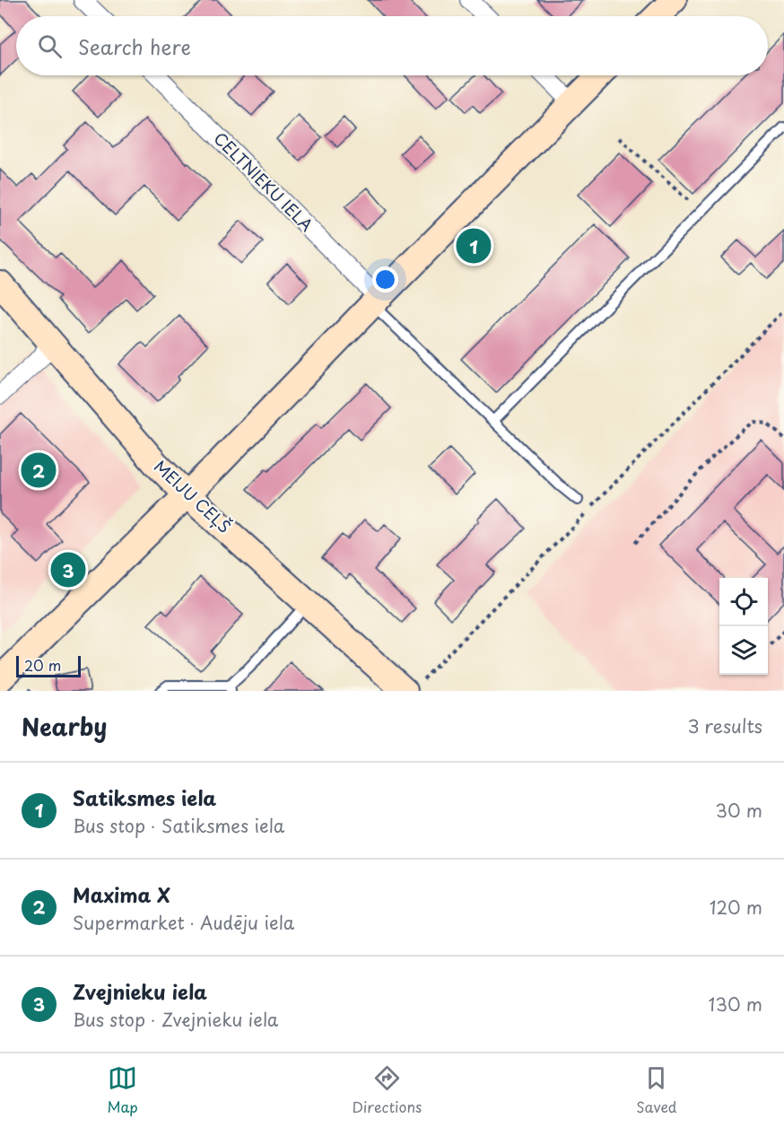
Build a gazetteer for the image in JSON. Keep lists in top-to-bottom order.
{
  "streets": {
    "street": ["CELTNIEKU IELA", "MEIJU CEĻŠ"]
  },
  "scale_bar": "20 m",
  "page": {
    "search": "Search here",
    "pins": ["1", "2", "3"],
    "scale": "20 m",
    "heading": ["Nearby", "3 results"],
    "list": [
      {
        "mark": "1",
        "name": "Satiksmes iela",
        "note": "Bus stop · Satiksmes iela",
        "value": "30 m"
      },
      {
        "mark": "2",
        "name": "Maxima X",
        "note": "Supermarket · Audēju iela",
        "value": "120 m"
      },
      {
        "mark": "3",
        "name": "Zvejnieku iela",
        "note": "Bus stop · Zvejnieku iela",
        "value": "130 m"
      }
    ],
    "nav": ["Map", "Directions", "Saved"]
  }
}
